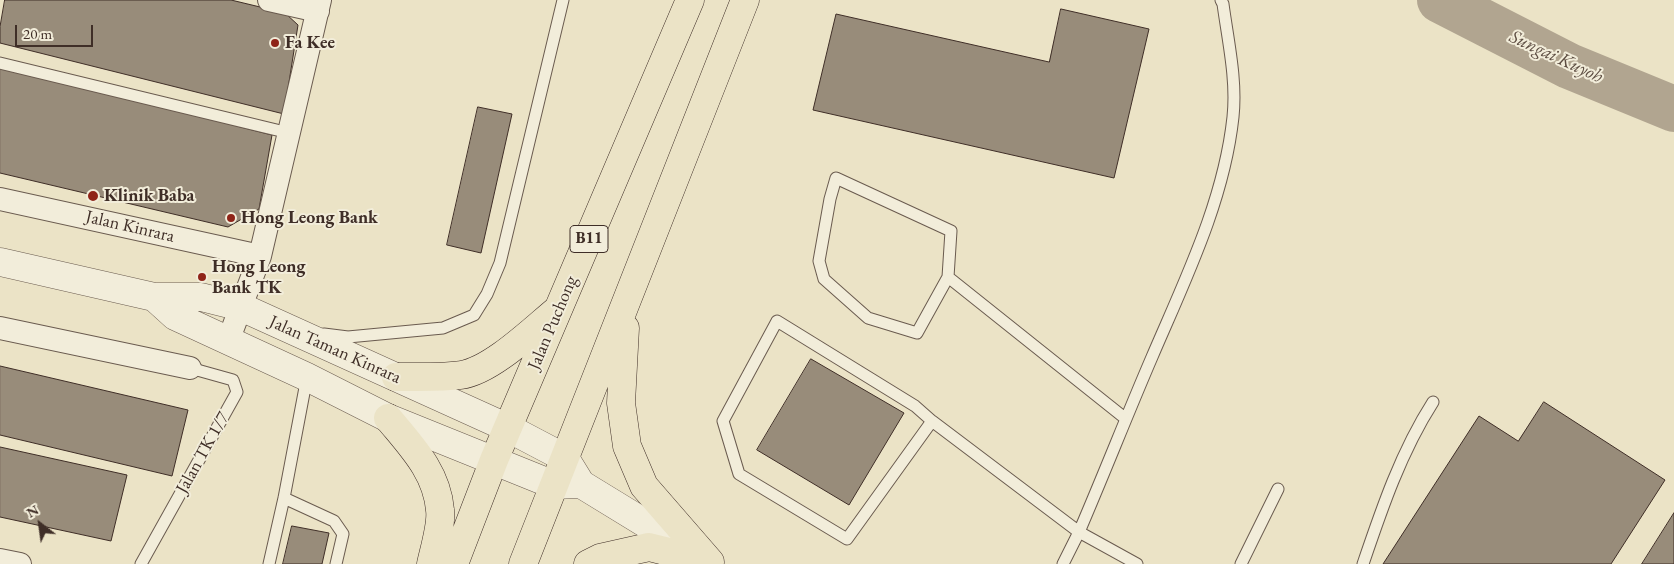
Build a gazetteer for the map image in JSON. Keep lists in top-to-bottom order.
{
  "streets": {
    "main road": ["B11", "Jalan Puchong"],
    "street": ["Jalan Kinrara", "Jalan Taman Kinrara"],
    "lane": ["Jalan TK 1/7"]
  },
  "crossings": [
    ["Jalan Puchong", "Jalan Taman Kinrara"]
  ],
  "water": ["Sungai Kuyoh"],
  "places": [
    "Fa Kee",
    "Klinik Baba",
    "Hong Leong Bank",
    "Hong Leong Bank TK"
  ],
  "scale_bar": "20 m",
  "north": "top left"
}
